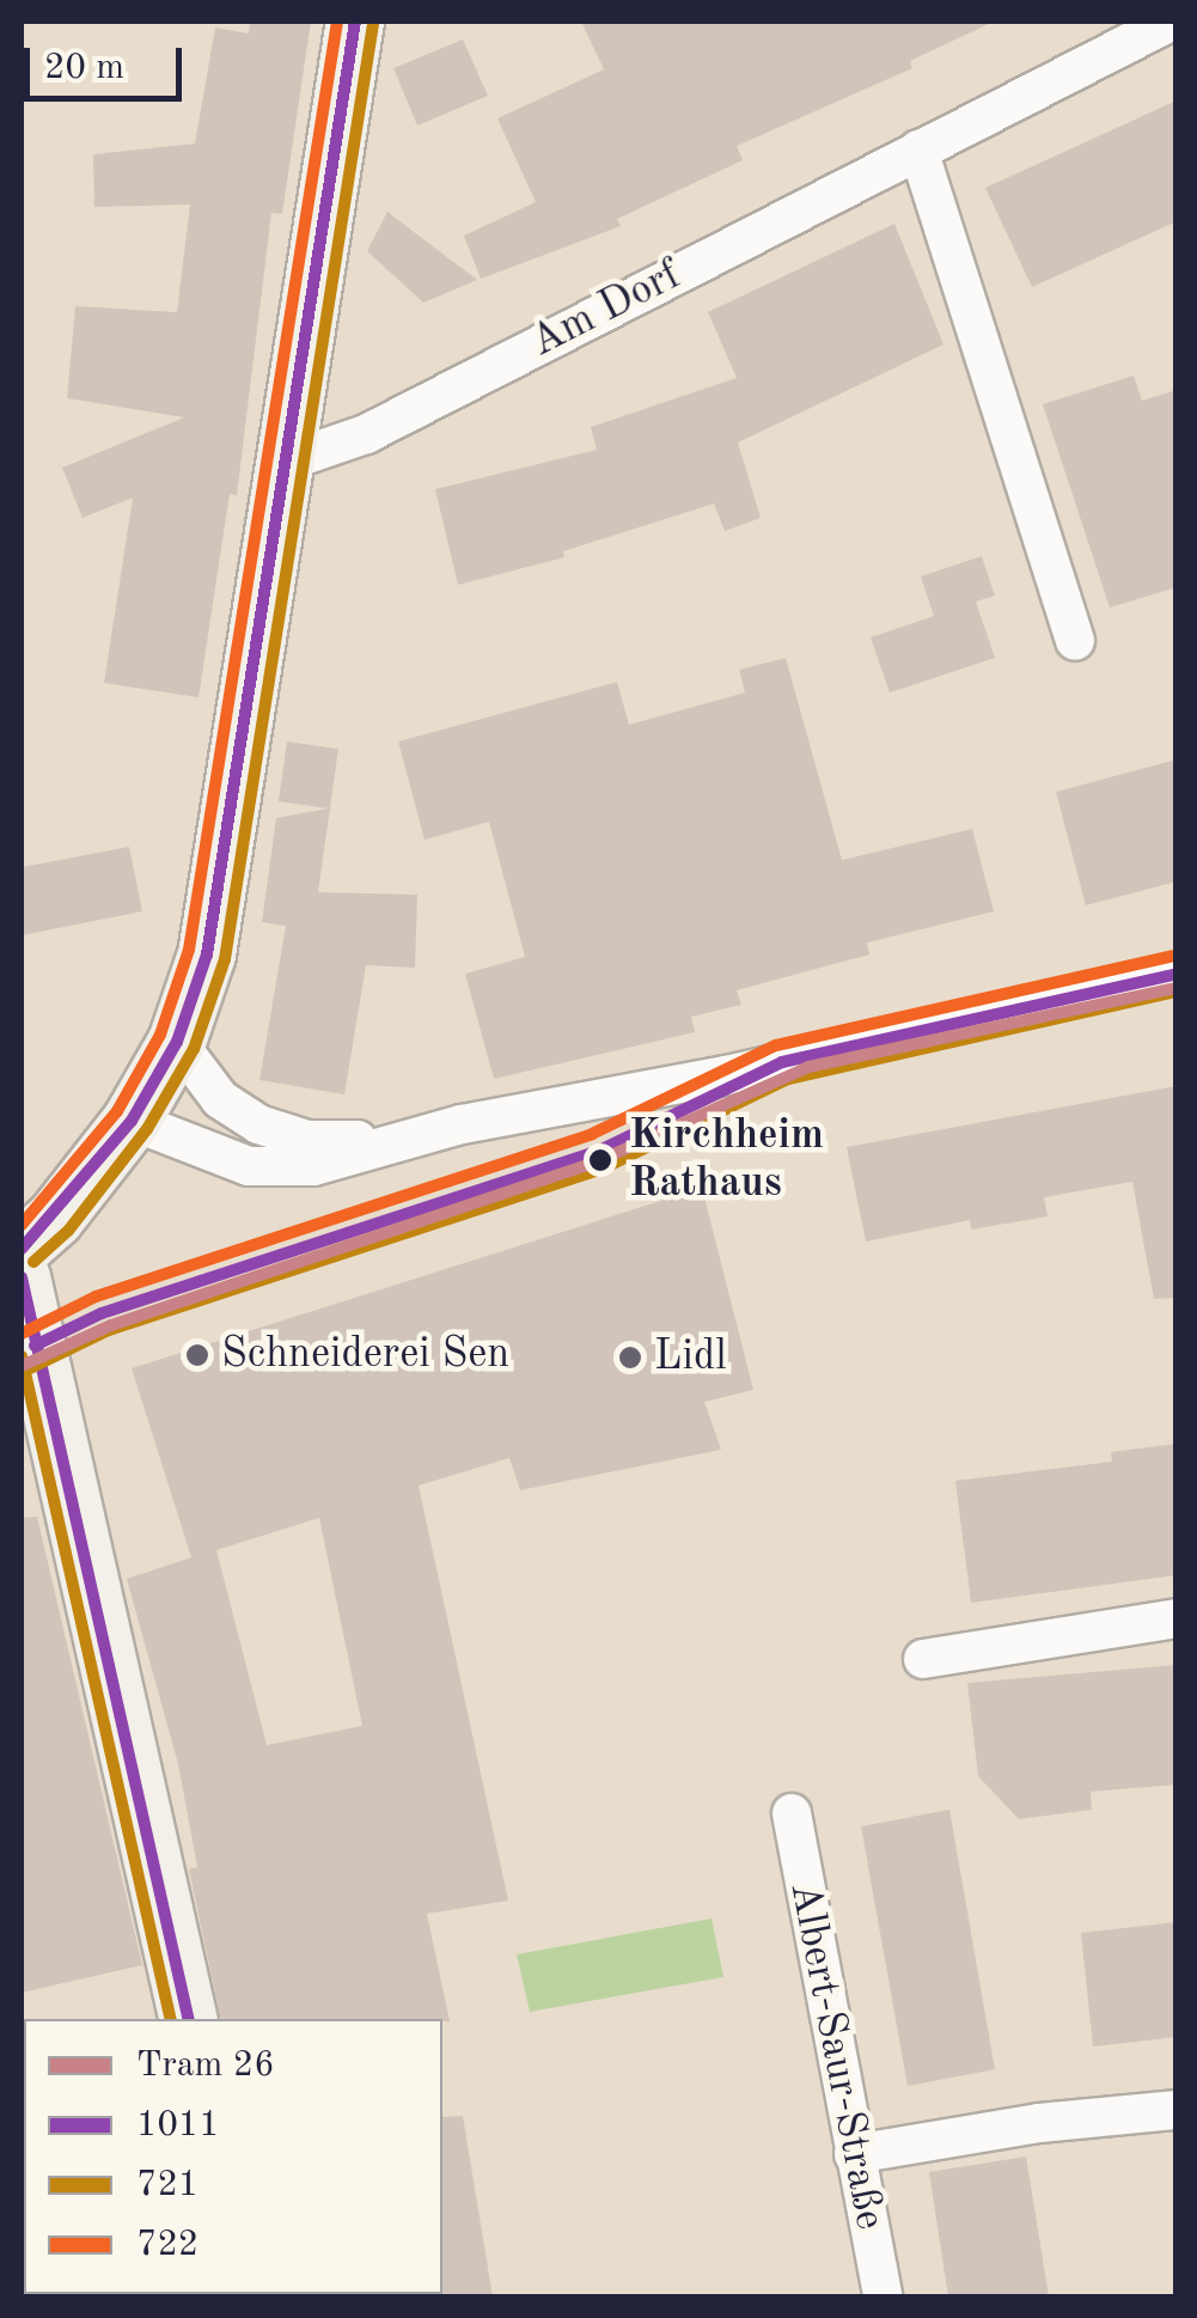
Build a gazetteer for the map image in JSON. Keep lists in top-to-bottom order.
{
  "streets": {
    "street": ["Am Dorf", "Albert-Saur-Straße"]
  },
  "places": ["Kirchheim Rathaus", "Schneiderei Sen", "Lidl"],
  "lines": [
    "transit line 1011",
    "transit line 722",
    "transit line 721",
    "tram line 26"
  ],
  "legend": [
    "Tram 26",
    "1011",
    "721",
    "722"
  ],
  "scale_bar": "20 m"
}
